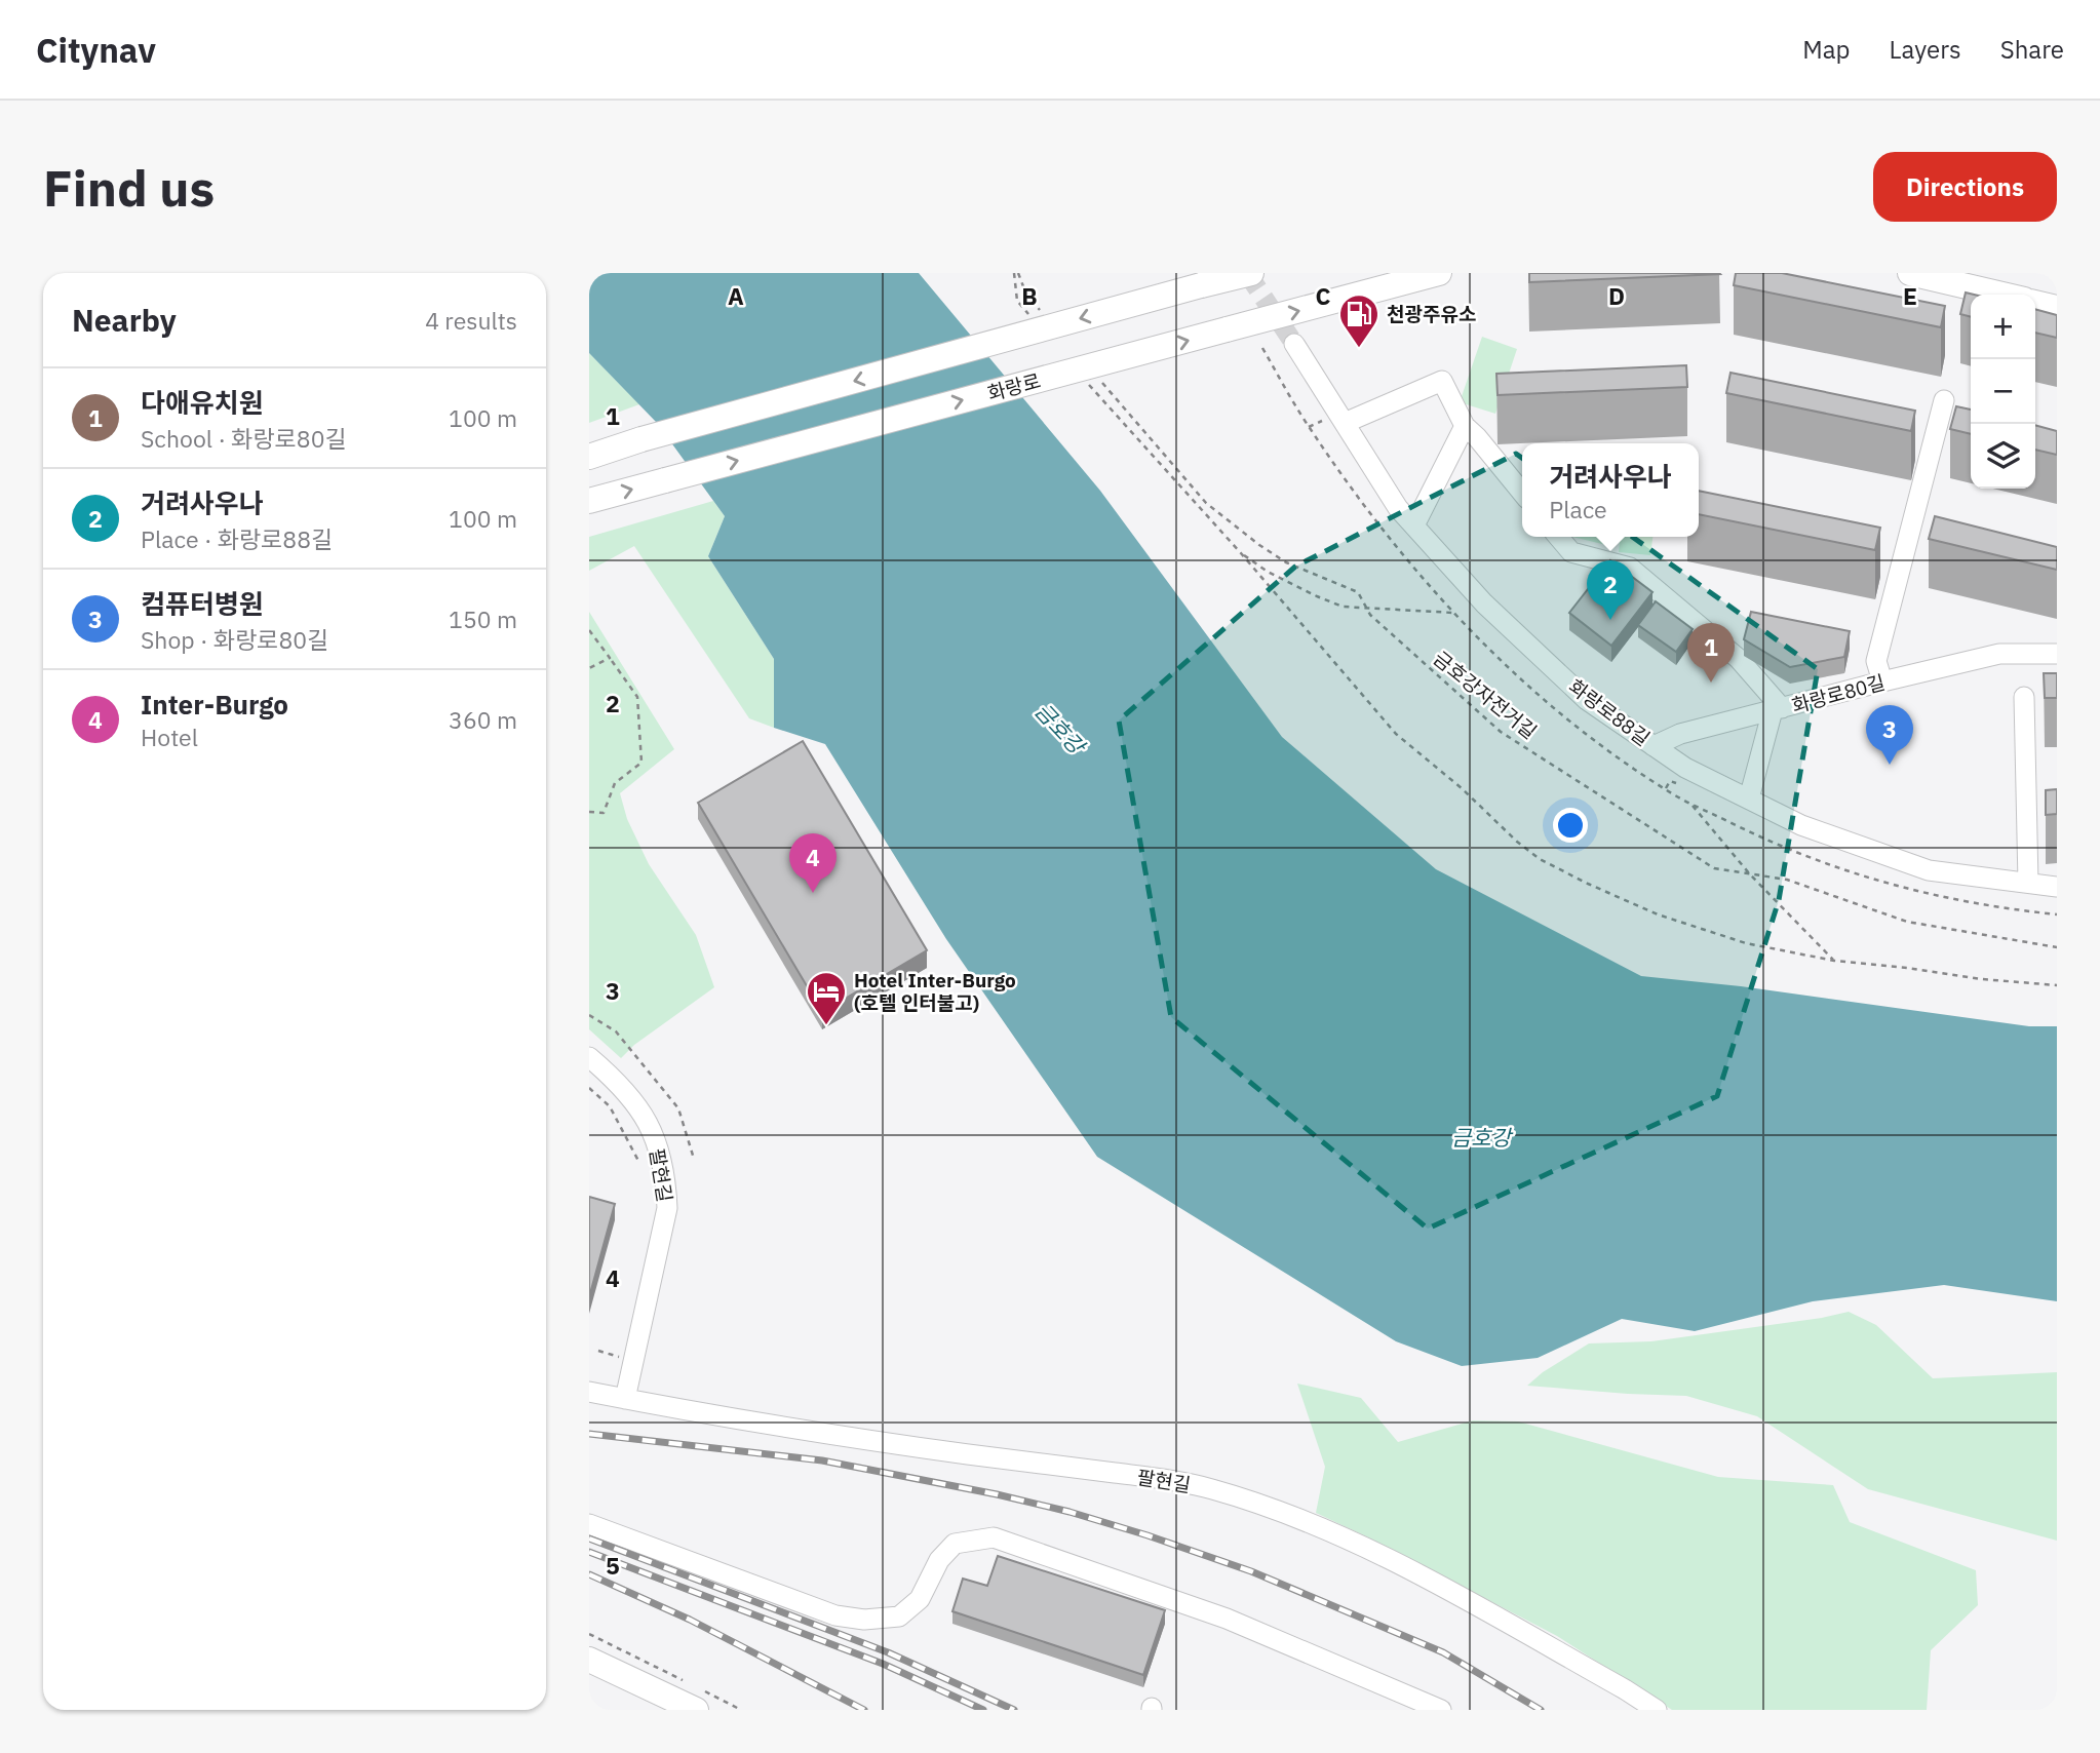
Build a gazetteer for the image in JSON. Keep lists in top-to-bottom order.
{
  "streets": {
    "main road": ["화랑로"],
    "street": ["화랑로80길", "화랑로88길", "팔현길"],
    "path": ["금호강자전거길"]
  },
  "water": ["금호강"],
  "places": {
    "fuel station": ["천광주유소"],
    "hotel": ["Hotel Inter-Burgo (호텔 인터불고)"]
  },
  "page": {
    "header": "Citynav",
    "nav": ["Map", "Layers", "Share"],
    "buttons": "Directions",
    "title": "Find us",
    "heading": ["Nearby", "4 results"],
    "map_buttons": ["+", "−"],
    "list": [
      {
        "mark": "1",
        "name": "다애유치원",
        "note": "School · 화랑로80길",
        "value": "100 m"
      },
      {
        "mark": "2",
        "name": "거려사우나",
        "note": "Place · 화랑로88길",
        "value": "100 m"
      },
      {
        "mark": "3",
        "name": "컴퓨터병원",
        "note": "Shop · 화랑로80길",
        "value": "150 m"
      },
      {
        "mark": "4",
        "name": "Inter-Burgo",
        "note": "Hotel",
        "value": "360 m"
      }
    ],
    "popup": ["거려사우나", "Place"],
    "pins": [
      "2",
      "1",
      "3",
      "4"
    ]
  },
  "grid": {
    "columns": [
      "A",
      "B",
      "C",
      "D",
      "E"
    ],
    "rows": [
      "1",
      "2",
      "3",
      "4",
      "5"
    ]
  }
}
